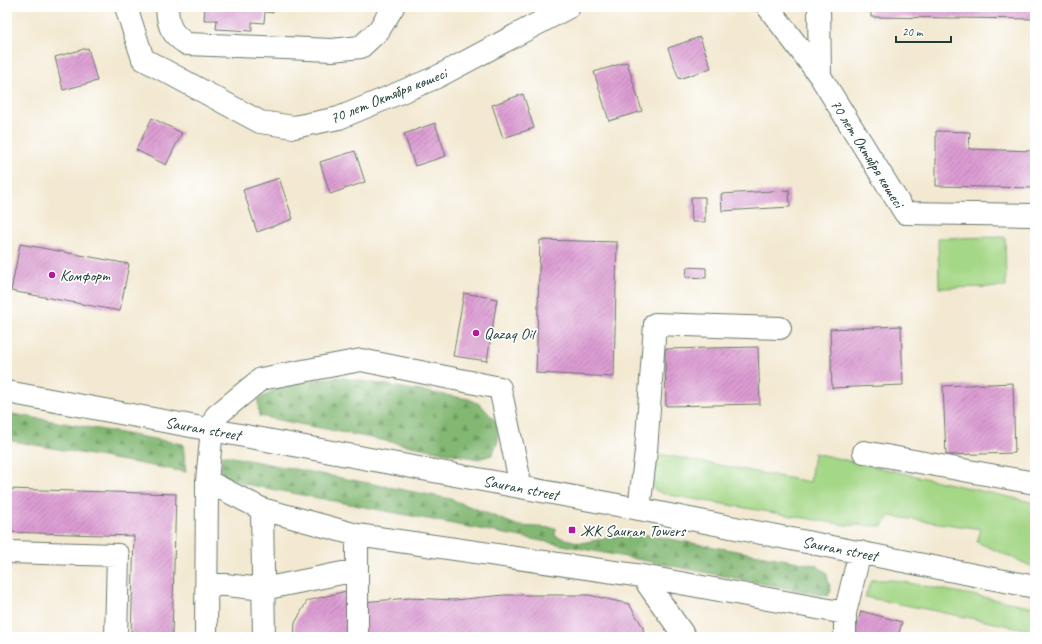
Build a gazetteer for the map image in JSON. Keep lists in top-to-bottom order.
{
  "streets": {
    "street": ["70 лет Октября көшесі", "Sauran street"]
  },
  "places": {
    "other": ["Комфорт", "Qazaq Oil"],
    "transit": ["ЖК Sauran Towers"]
  },
  "scale_bar": "20 m"
}
